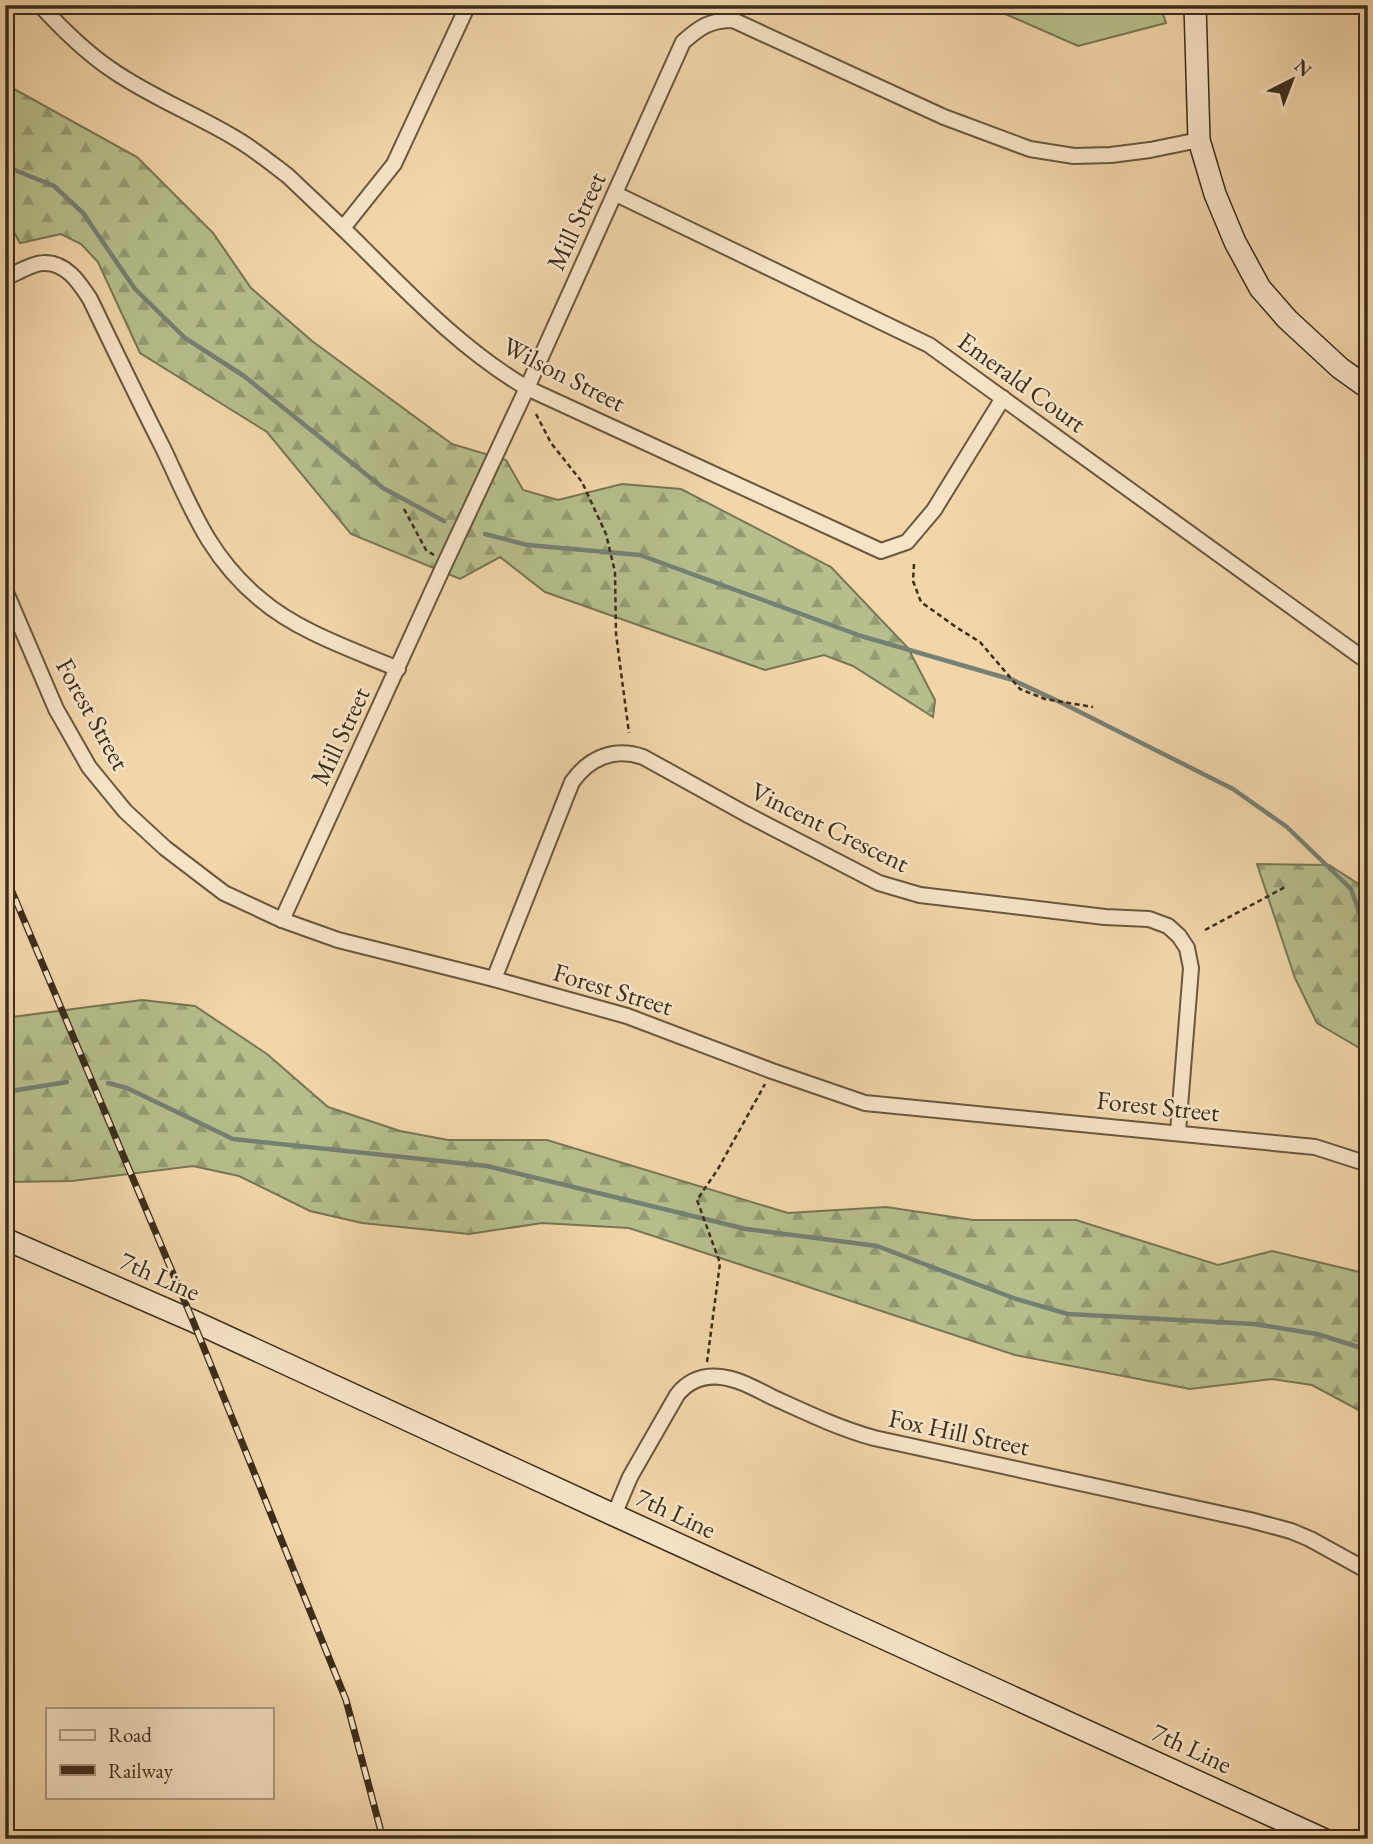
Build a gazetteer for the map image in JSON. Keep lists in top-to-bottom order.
{
  "streets": {
    "street": [
      "Mill Street",
      "Wilson Street",
      "Emerald Court",
      "Forest Street",
      "Vincent Crescent",
      "7th Line",
      "Fox Hill Street"
    ]
  },
  "crossings": [
    ["Mill Street", "Wilson Street"],
    ["Mill Street", "Emerald Court"],
    ["Mill Street", "Forest Street"],
    ["Wilson Street", "Emerald Court"],
    ["Forest Street", "Vincent Crescent"],
    ["7th Line", "Fox Hill Street"]
  ],
  "legend": ["Road", "Railway"],
  "north": "top right"
}
